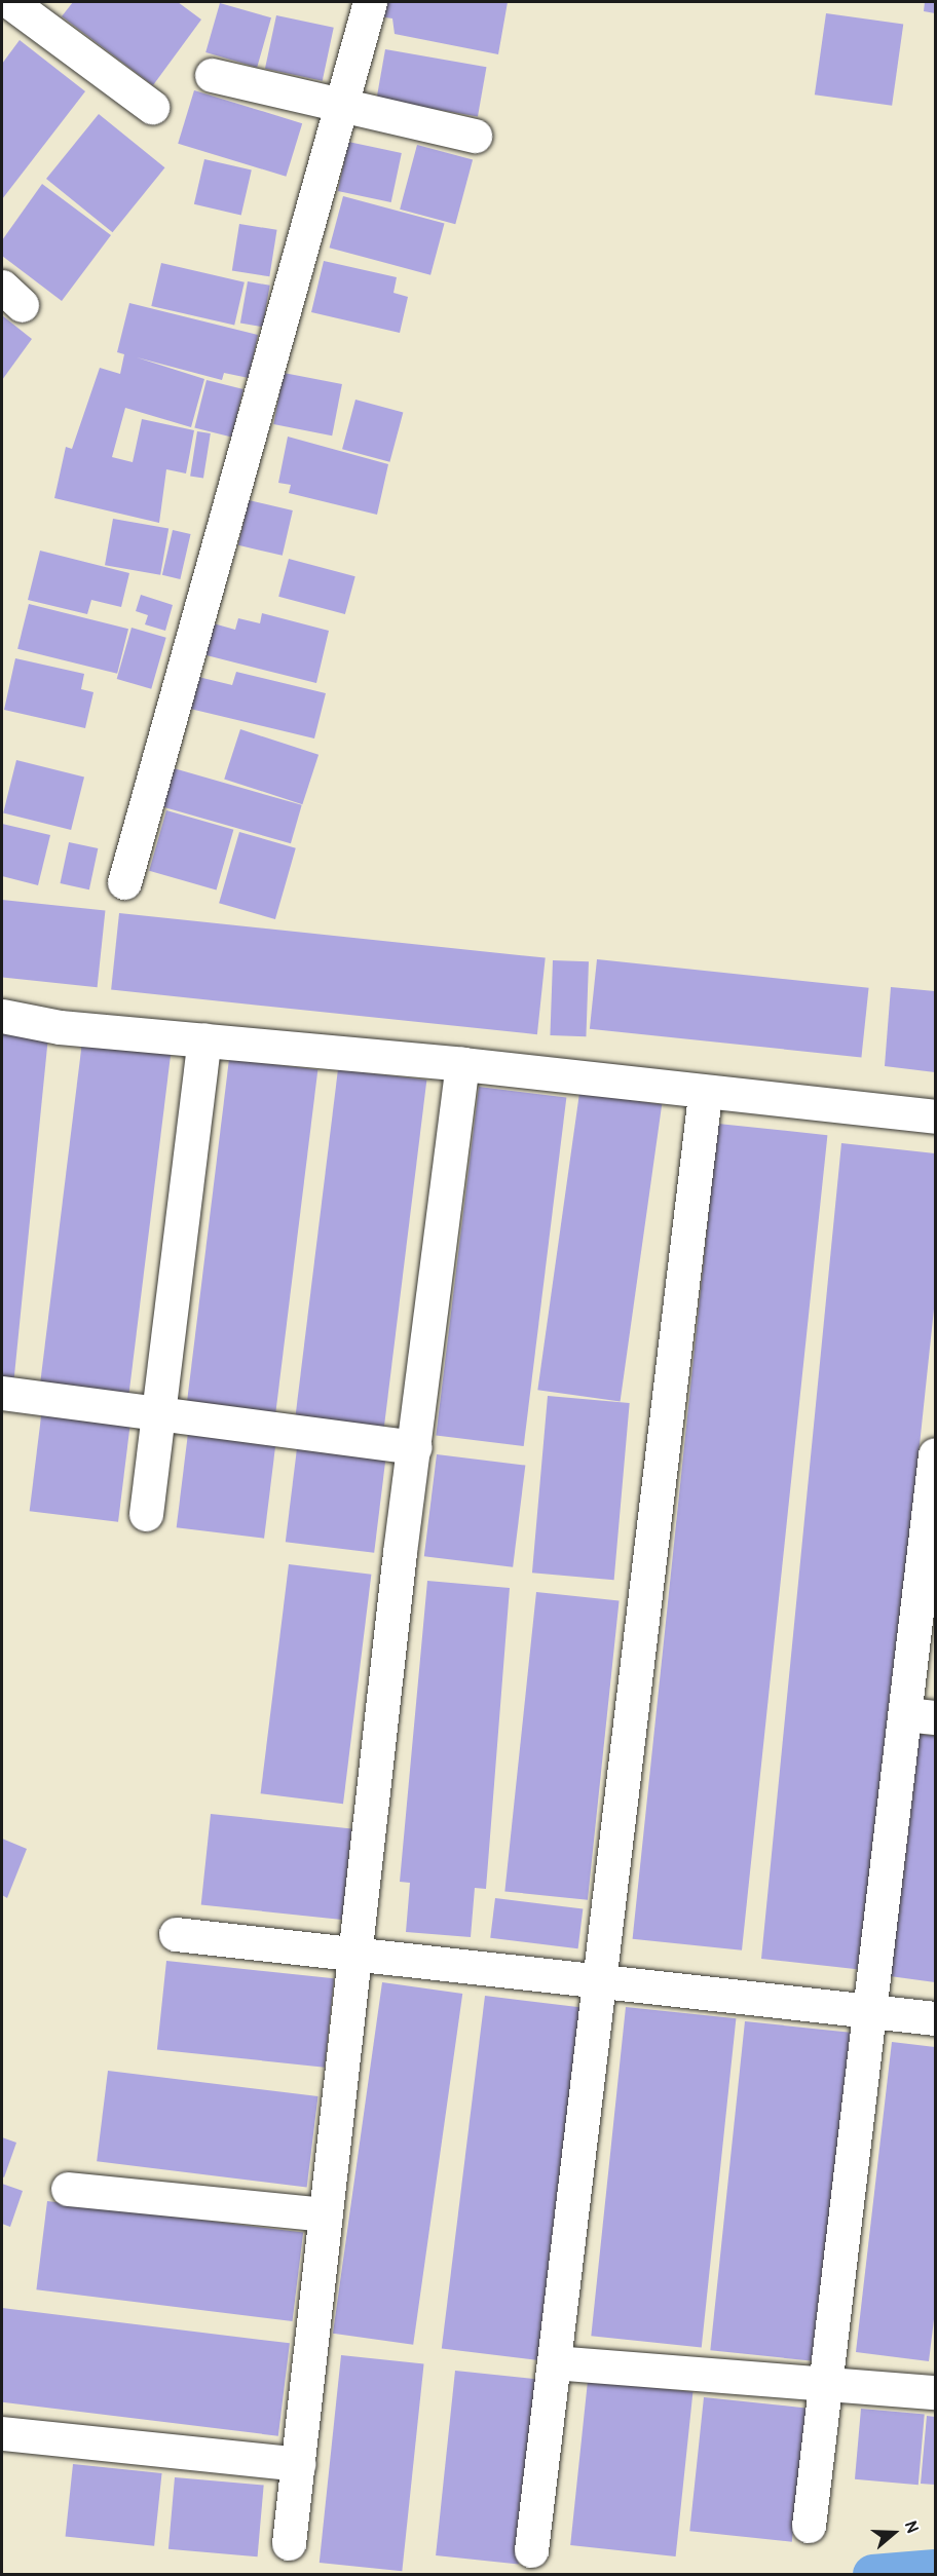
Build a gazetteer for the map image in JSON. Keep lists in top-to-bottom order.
{
  "north": "right"
}
